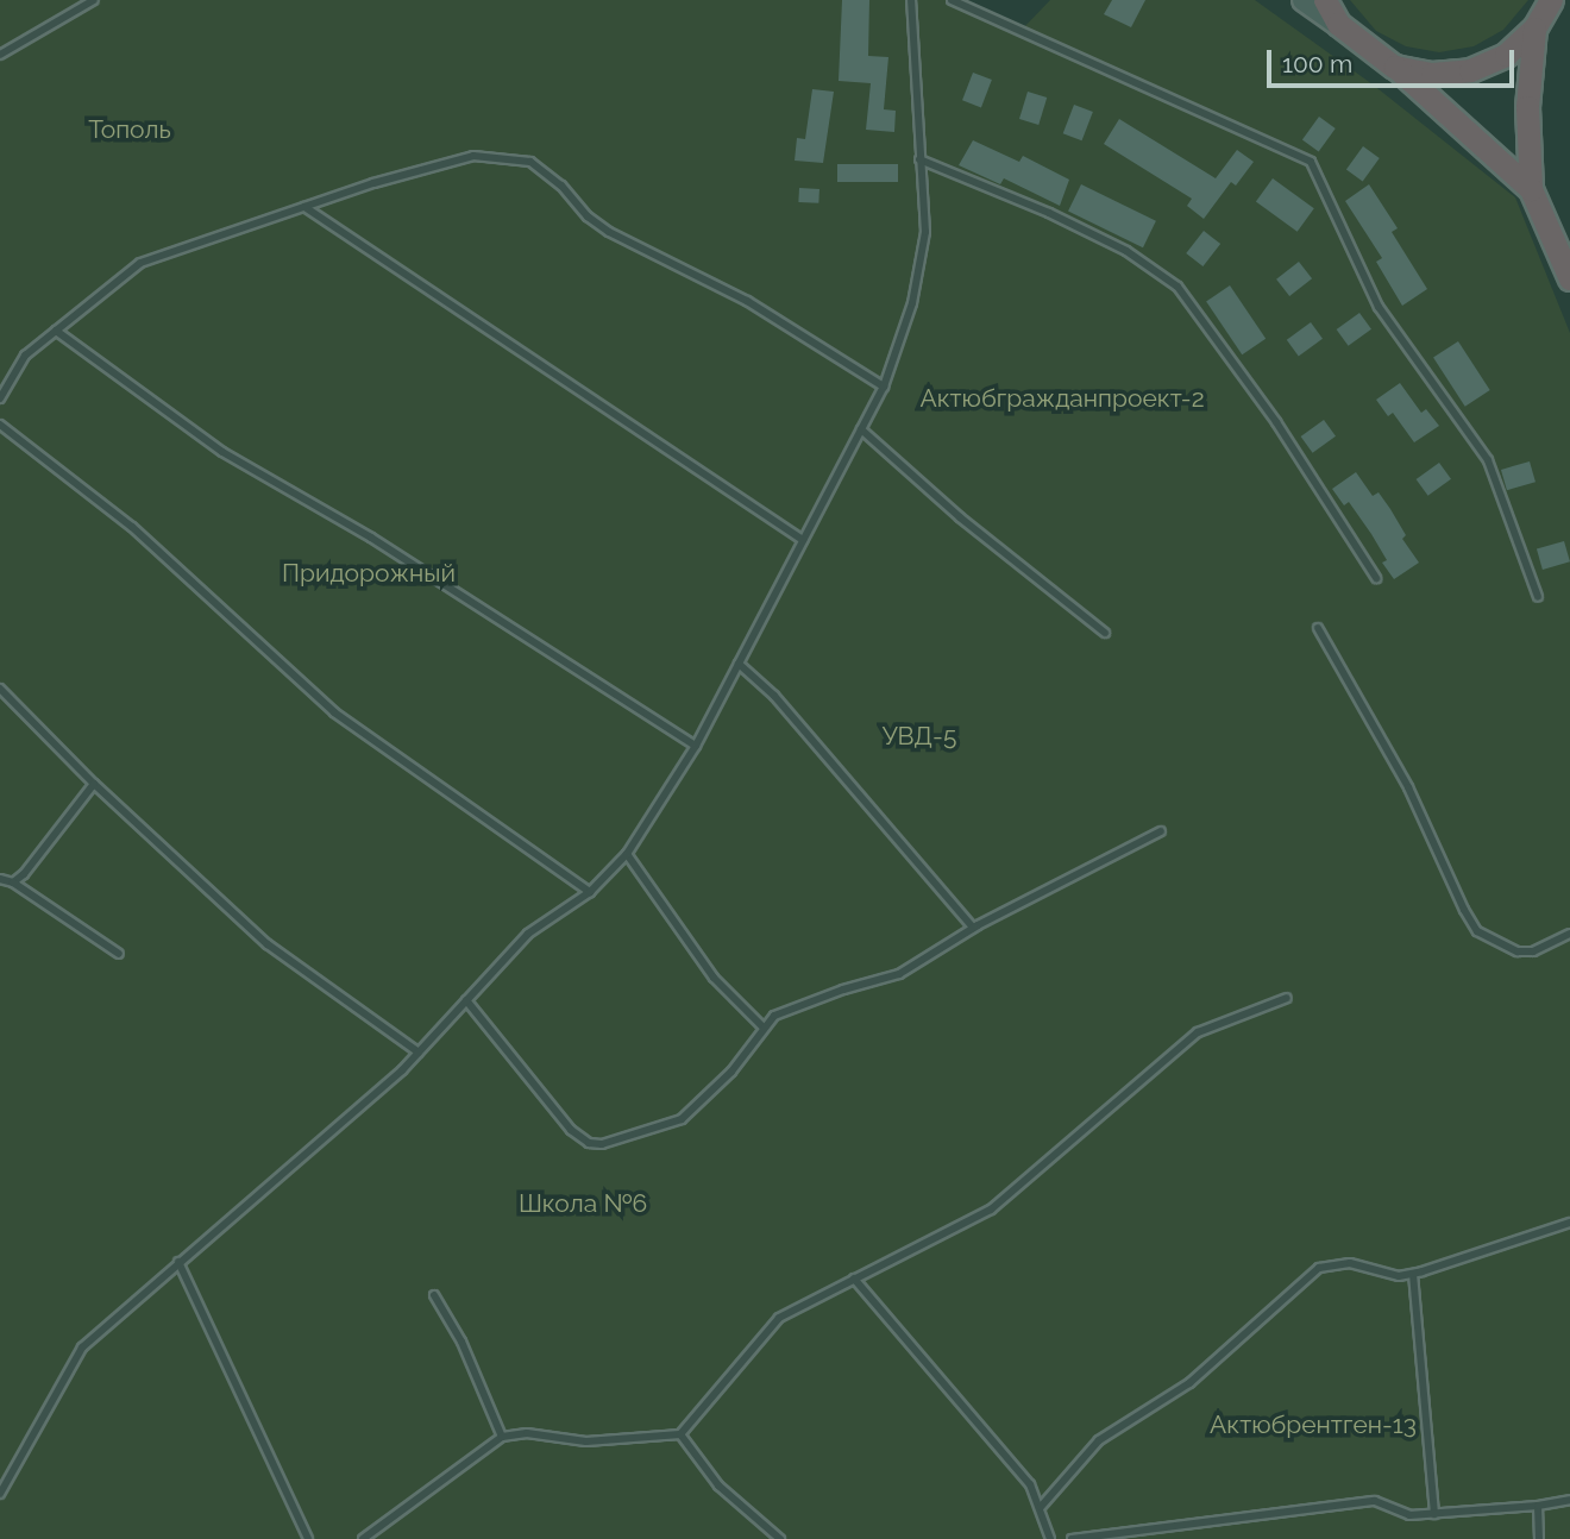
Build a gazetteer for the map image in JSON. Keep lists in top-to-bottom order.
{
  "parks": [
    "Тополь",
    "Актюбгражданпроект-2",
    "Придорожный",
    "УВД-5",
    "Школа №6",
    "Актюбрентген-13"
  ],
  "scale_bar": "100 m"
}
